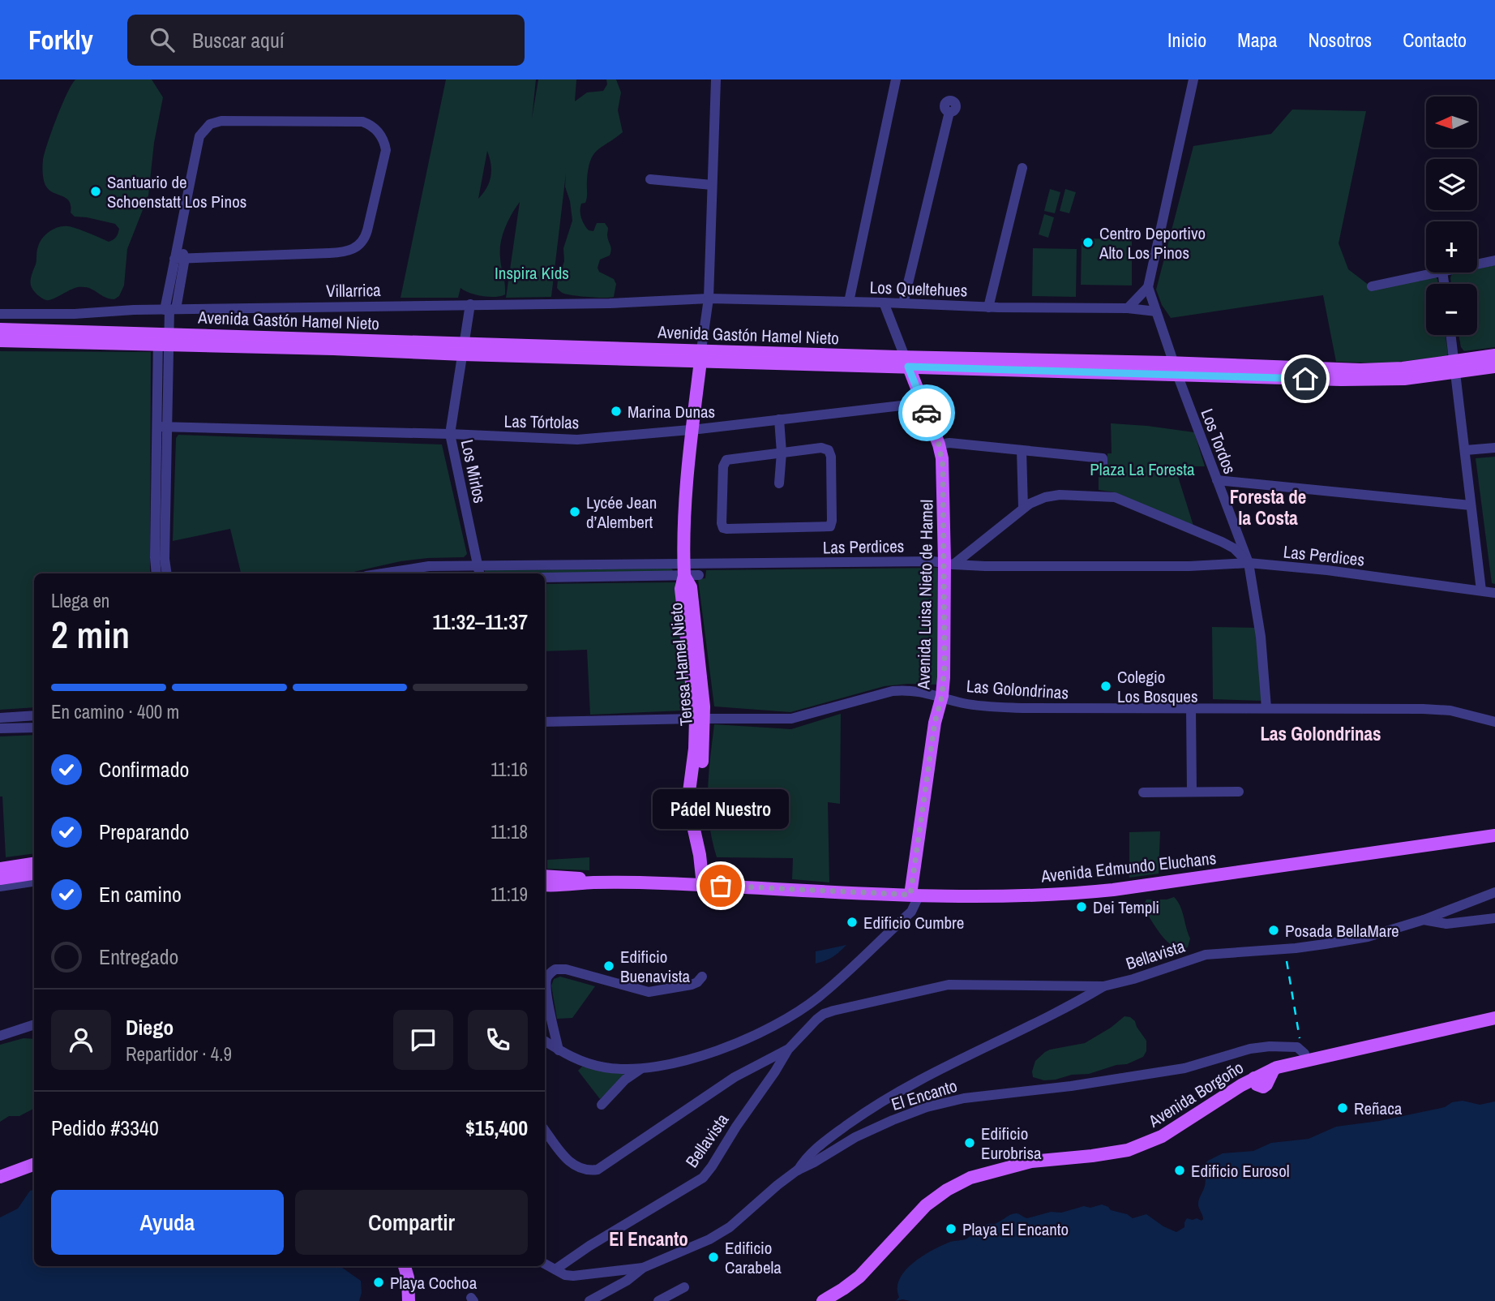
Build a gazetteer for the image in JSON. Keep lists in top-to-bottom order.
{
  "streets": {
    "main road": [
      "Avenida Gastón Hamel Nieto",
      "Avenida Luisa Nieto de Hamel",
      "Teresa Hamel Nieto",
      "Avenida Edmundo Eluchans",
      "Avenida Borgoño"
    ],
    "street": [
      "Los Queltehues",
      "Villarrica",
      "Las Tórtolas",
      "Los Tordos",
      "Los Mirlos",
      "Las Perdices",
      "Las Golondrinas",
      "Bellavista",
      "El Encanto"
    ]
  },
  "crossings": [
    ["Los Queltehues", "Villarrica"],
    ["Los Queltehues", "Los Tordos"],
    ["Los Queltehues", "Avenida Luisa Nieto de Hamel"],
    ["Villarrica", "Los Mirlos"],
    ["Avenida Gastón Hamel Nieto", "Los Tordos"],
    ["Avenida Gastón Hamel Nieto", "Los Mirlos"],
    ["Avenida Gastón Hamel Nieto", "Avenida Luisa Nieto de Hamel"],
    ["Avenida Gastón Hamel Nieto", "Teresa Hamel Nieto"],
    ["Las Tórtolas", "Los Mirlos"],
    ["Las Tórtolas", "Avenida Luisa Nieto de Hamel"],
    ["Las Tórtolas", "Teresa Hamel Nieto"],
    ["Los Tordos", "Las Perdices"],
    ["Los Tordos", "Las Golondrinas"],
    ["Los Mirlos", "Las Perdices"],
    ["Las Perdices", "Avenida Luisa Nieto de Hamel"],
    ["Las Perdices", "Teresa Hamel Nieto"],
    ["Avenida Luisa Nieto de Hamel", "Las Golondrinas"],
    ["Avenida Luisa Nieto de Hamel", "Avenida Edmundo Eluchans"],
    ["Teresa Hamel Nieto", "Las Golondrinas"],
    ["Teresa Hamel Nieto", "Avenida Edmundo Eluchans"],
    ["Avenida Borgoño", "El Encanto"]
  ],
  "districts": ["Foresta de la Costa", "Las Golondrinas", "El Encanto"],
  "parks": ["Inspira Kids", "Plaza La Foresta"],
  "places": [
    "Santuario de Schoenstatt Los Pinos",
    "Centro Deportivo Alto Los Pinos",
    "Marina Dunas",
    "Lycée Jean d’Alembert",
    "Colegio Los Bosques",
    "Pádel Nuestro",
    "Dei Templi",
    "Edificio Cumbre",
    "Posada BellaMare",
    "Edificio Buenavista",
    "Reñaca",
    "Edificio Eurobrisa",
    "Edificio Eurosol",
    "Playa El Encanto",
    "Edificio Carabela",
    "Playa Cochoa"
  ],
  "north": "left",
  "page": {
    "header": "Forkly",
    "search": "Buscar aquí",
    "nav": [
      "Inicio",
      "Mapa",
      "Nosotros",
      "Contacto"
    ],
    "map_buttons": ["+", "−"],
    "heading": ["2 min", "Llega en", "11:32–11:37"],
    "panel": [
      "Diego",
      "Repartidor · 4.9",
      "Pedido #3340",
      "$15,400"
    ],
    "bar": "En camino · 400 m",
    "list": [
      ["Confirmado", "11:16"],
      ["Preparando", "11:18"],
      ["En camino", "11:19"],
      "Entregado"
    ],
    "bubble": "Pádel Nuestro",
    "buttons": ["Ayuda", "Compartir"]
  }
}
